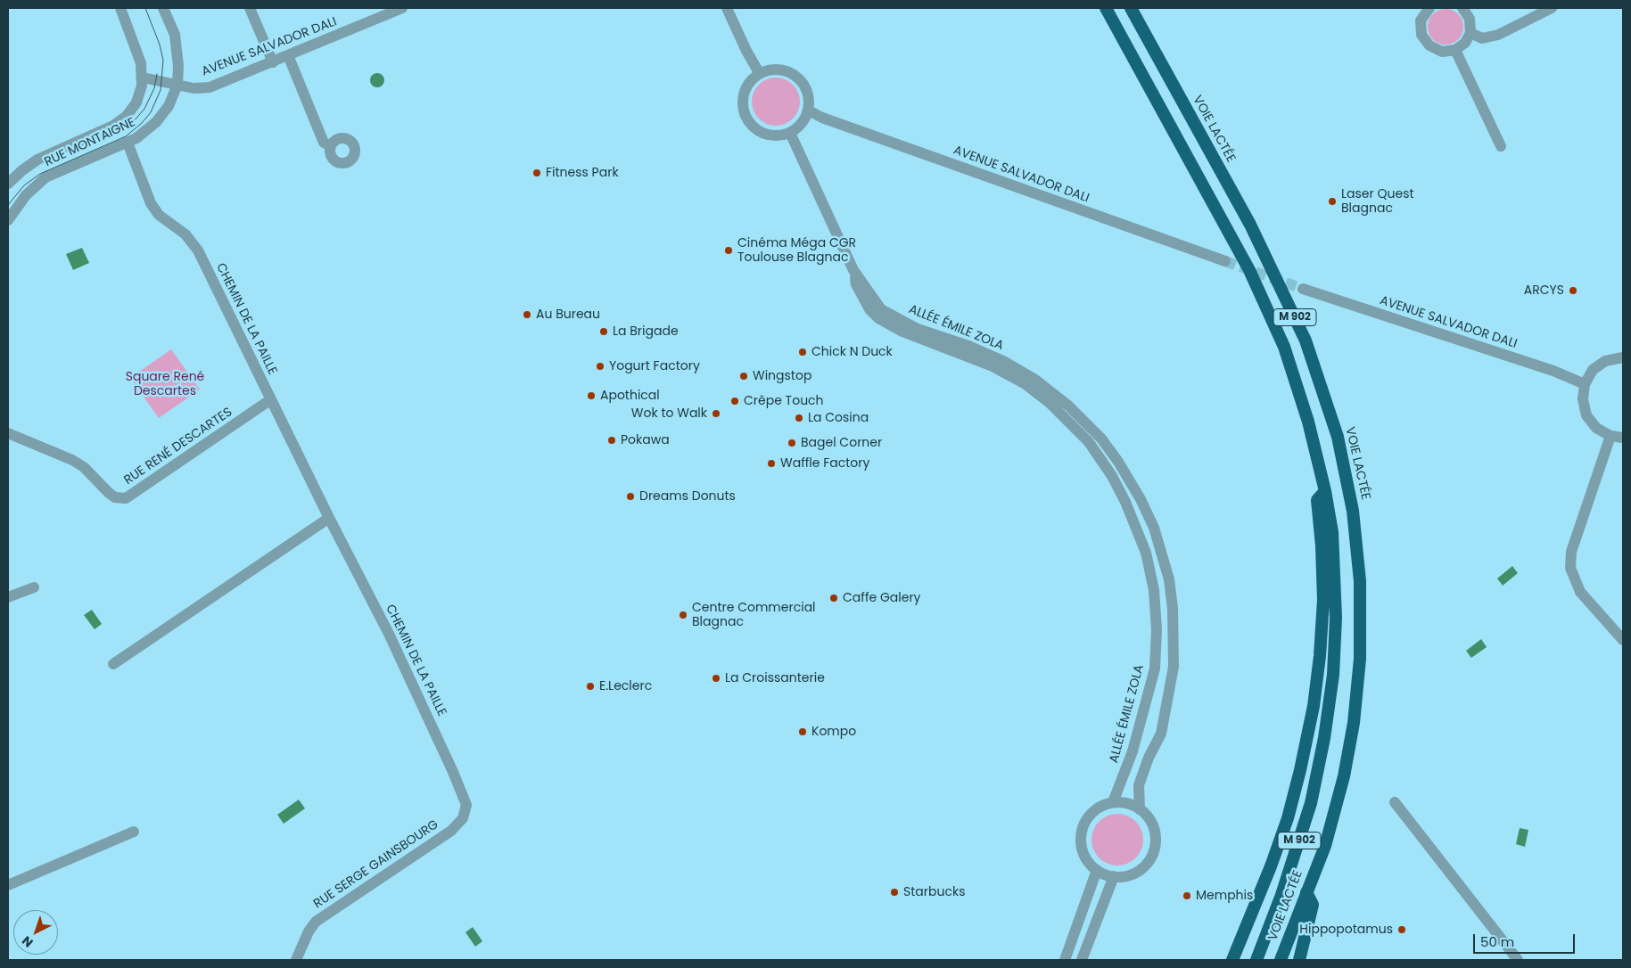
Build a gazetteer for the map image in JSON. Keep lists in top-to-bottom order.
{
  "streets": {
    "highway": ["VOIE LACTÉE", "M 902"],
    "street": [
      "AVENUE SALVADOR DALI",
      "RUE MONTAIGNE",
      "CHEMIN DE LA PAILLE",
      "ALLÉE ÉMILE ZOLA",
      "RUE RENÉ DESCARTES",
      "RUE SERGE GAINSBOURG"
    ]
  },
  "crossings": [
    ["AVENUE SALVADOR DALI", "RUE MONTAIGNE"],
    ["AVENUE SALVADOR DALI", "ALLÉE ÉMILE ZOLA"],
    ["RUE MONTAIGNE", "CHEMIN DE LA PAILLE"],
    ["CHEMIN DE LA PAILLE", "RUE RENÉ DESCARTES"],
    ["CHEMIN DE LA PAILLE", "RUE SERGE GAINSBOURG"]
  ],
  "parks": ["Square René Descartes"],
  "places": [
    "Fitness Park",
    "Laser Quest Blagnac",
    "Cinéma Méga CGR Toulouse Blagnac",
    "ARCYS",
    "Au Bureau",
    "La Brigade",
    "Chick N Duck",
    "Yogurt Factory",
    "Wingstop",
    "Apothical",
    "Crêpe Touch",
    "Wok to Walk",
    "La Cosina",
    "Pokawa",
    "Bagel Corner",
    "Waffle Factory",
    "Dreams Donuts",
    "Caffe Galery",
    "Centre Commercial Blagnac",
    "La Croissanterie",
    "E.Leclerc",
    "Kompo",
    "Starbucks",
    "Memphis",
    "Hippopotamus"
  ],
  "scale_bar": "50 m",
  "north": "bottom left"
}
